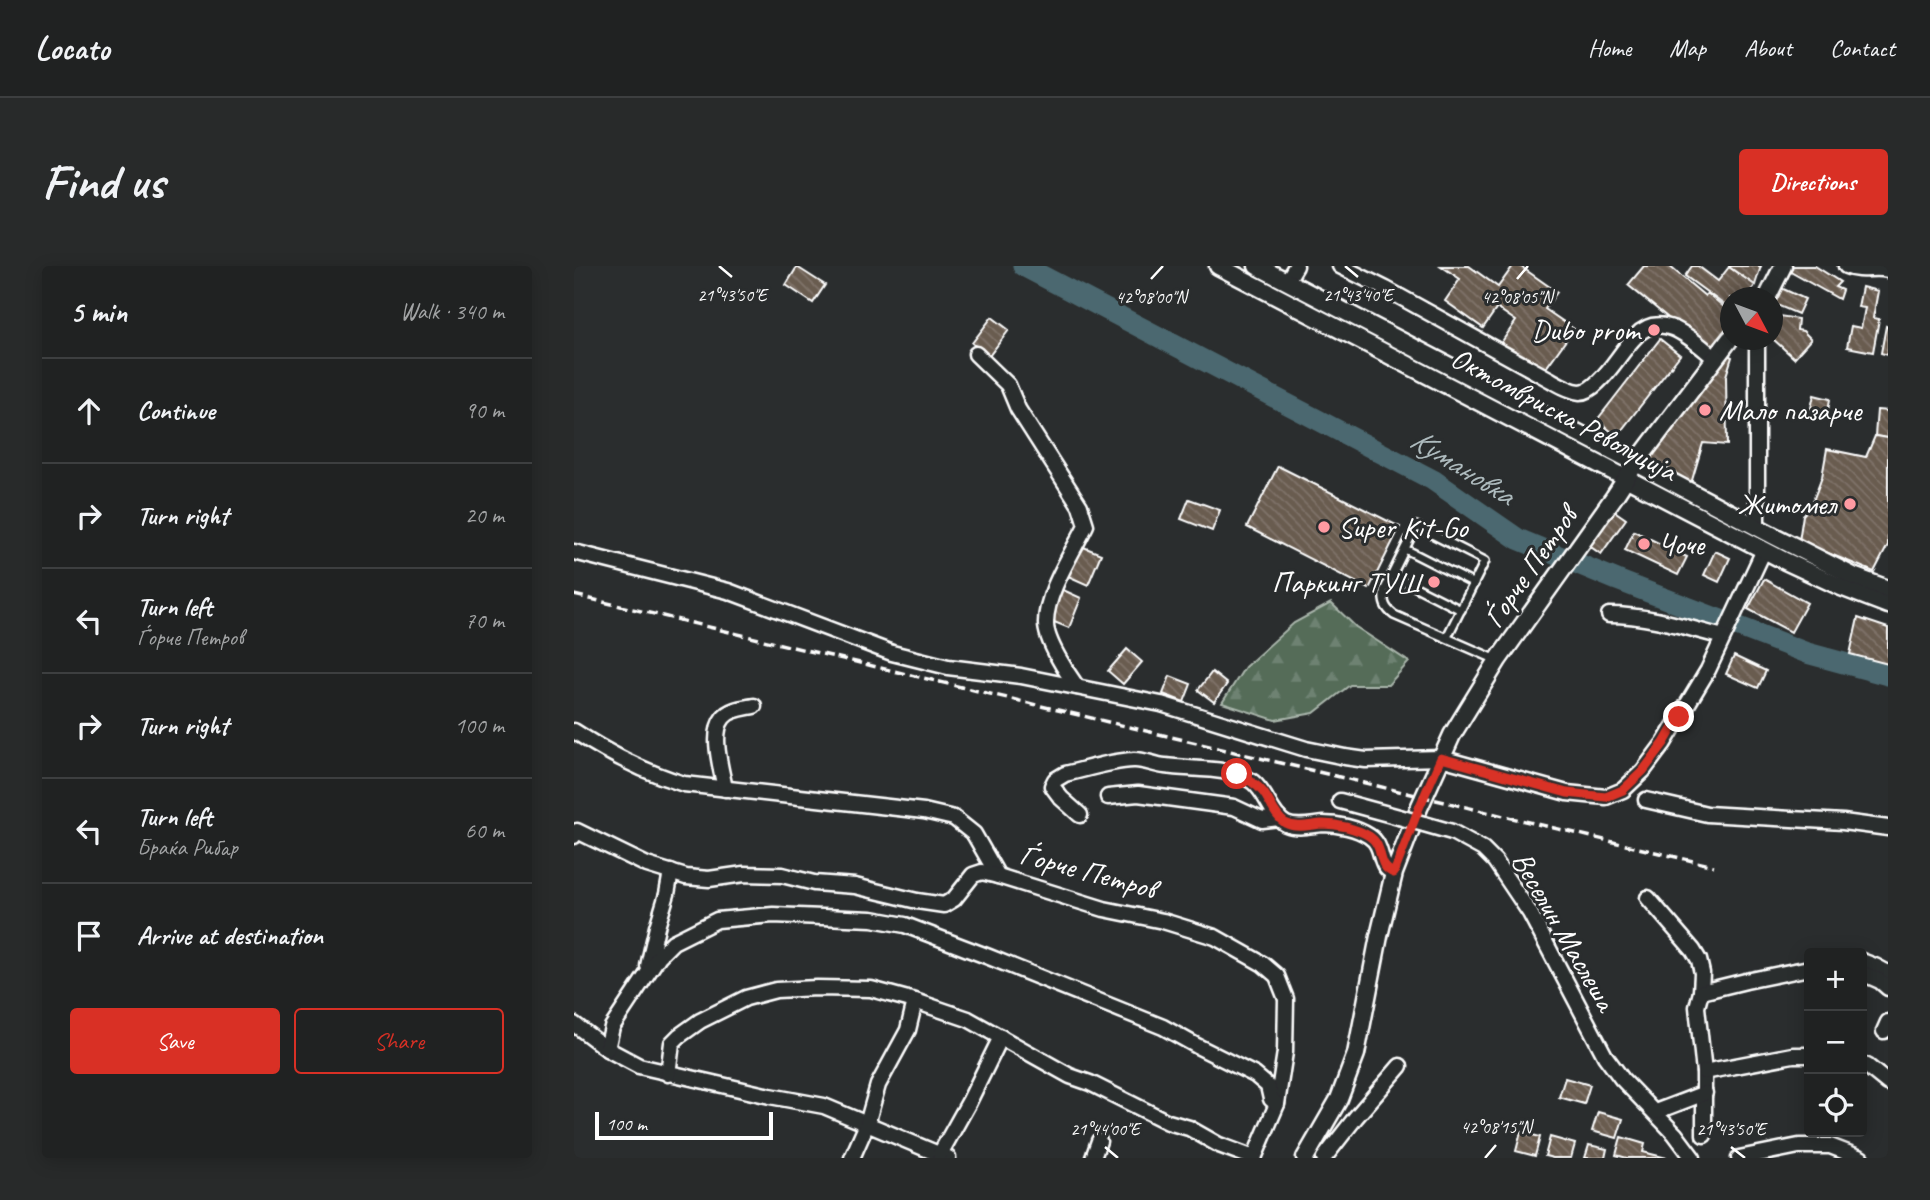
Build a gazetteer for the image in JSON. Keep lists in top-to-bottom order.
{
  "streets": {
    "street": ["Октомвриска Револуција", "Ѓорче Петров", "Веселин Маслеша"]
  },
  "crossings": [
    ["Октомвриска Револуција", "Ѓорче Петров"]
  ],
  "water": ["Кумановка"],
  "places": [
    "Dubo prom",
    "Мало пазарче",
    "Житомел",
    "Super Kit-Go",
    "Чоче",
    "Паркинг ТУШ"
  ],
  "scale_bar": "100 m",
  "north": "bottom right",
  "page": {
    "header": "Locato",
    "nav": [
      "Home",
      "Map",
      "About",
      "Contact"
    ],
    "buttons": [
      "Directions",
      ["Save", "Share"]
    ],
    "title": "Find us",
    "heading": ["5 min", "Walk · 340 m"],
    "list": [
      ["Continue", "90 m"],
      ["Turn right", "20 m"],
      ["Turn left", "Ѓорче Петров", "70 m"],
      ["Turn right", "100 m"],
      ["Turn left", "Браќа Рибар", "60 m"],
      "Arrive at destination"
    ],
    "map_buttons": ["+", "−"],
    "scale": "100 m"
  },
  "coordinates": [
    "21°43'50\"E",
    "21°43'40\"E",
    "42°08'00\"N",
    "42°08'05\"N",
    "42°08'15\"N",
    "21°44'00\"E"
  ]
}
